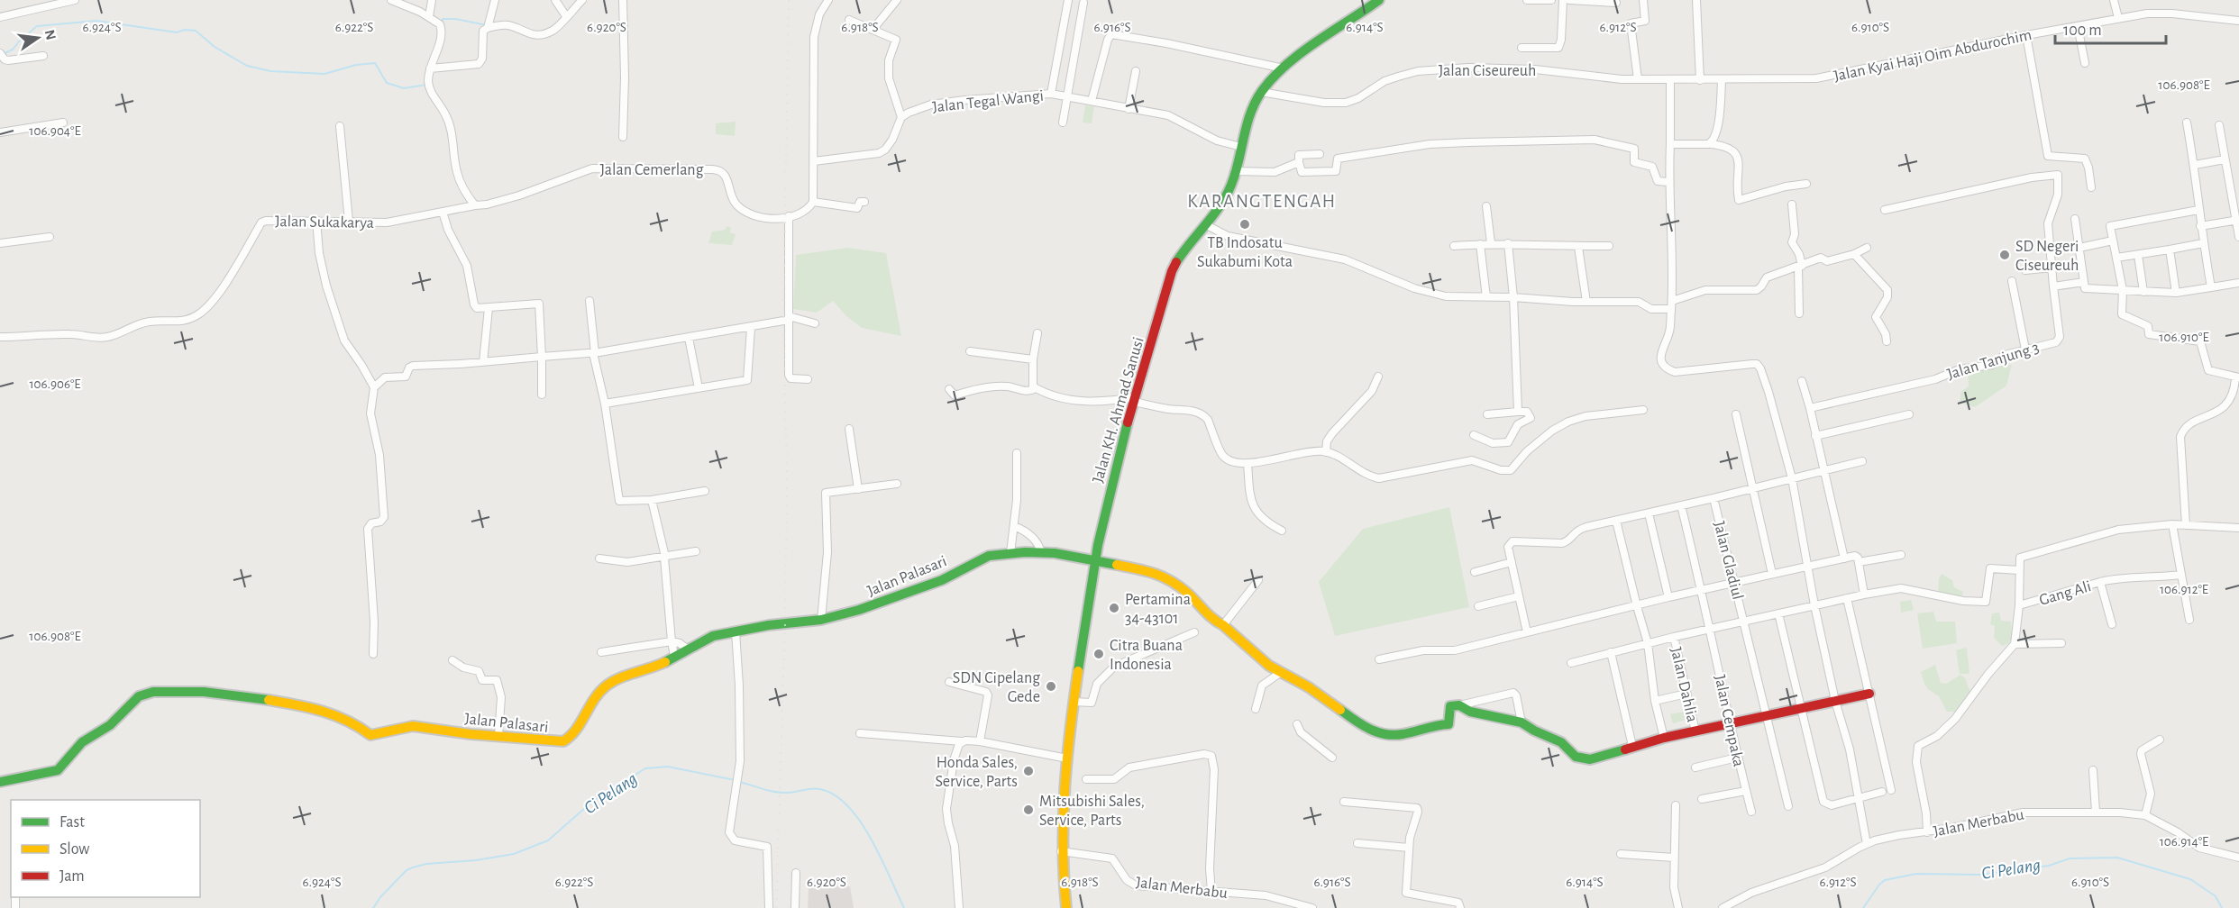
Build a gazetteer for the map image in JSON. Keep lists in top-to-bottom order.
{
  "streets": {
    "main road": ["Jalan KH. Ahmad Sanusi", "Jalan Palasari"],
    "street": [
      "Jalan Kyai Haji Oim Abdurochim",
      "Jalan Ciseureuh",
      "Jalan Tegal Wangi",
      "Jalan Cemerlang",
      "Jalan Sukakarya",
      "Jalan Tanjung 3",
      "Jalan Gladiul",
      "Gang Ali",
      "Jalan Dahlia",
      "Jalan Cempaka",
      "Jalan Merbabu"
    ]
  },
  "crossings": [
    ["Jalan Kyai Haji Oim Abdurochim", "Jalan Ciseureuh"],
    ["Jalan Ciseureuh", "Jalan KH. Ahmad Sanusi"],
    ["Jalan Tegal Wangi", "Jalan KH. Ahmad Sanusi"],
    ["Jalan Cemerlang", "Jalan Sukakarya"],
    ["Jalan KH. Ahmad Sanusi", "Jalan Palasari"],
    ["Jalan KH. Ahmad Sanusi", "Jalan Merbabu"]
  ],
  "districts": ["KARANGTENGAH"],
  "water": ["Ci Pelang"],
  "places": [
    "TB Indosatu Sukabumi Kota",
    "SD Negeri Ciseureuh",
    "Pertamina 34-43101",
    "Citra Buana Indonesia",
    "SDN Cipelang Gede",
    "Honda Sales, Service, Parts",
    "Mitsubishi Sales, Service, Parts"
  ],
  "legend": ["Fast", "Slow", "Jam"],
  "scale_bar": "100 m",
  "north": "right",
  "coordinates": [
    "6.924°S",
    "6.922°S",
    "6.920°S",
    "6.918°S",
    "6.916°S",
    "6.914°S",
    "6.912°S",
    "6.910°S",
    "106.908°E",
    "106.904°E",
    "106.910°E",
    "106.906°E",
    "106.912°E",
    "106.914°E"
  ]
}
